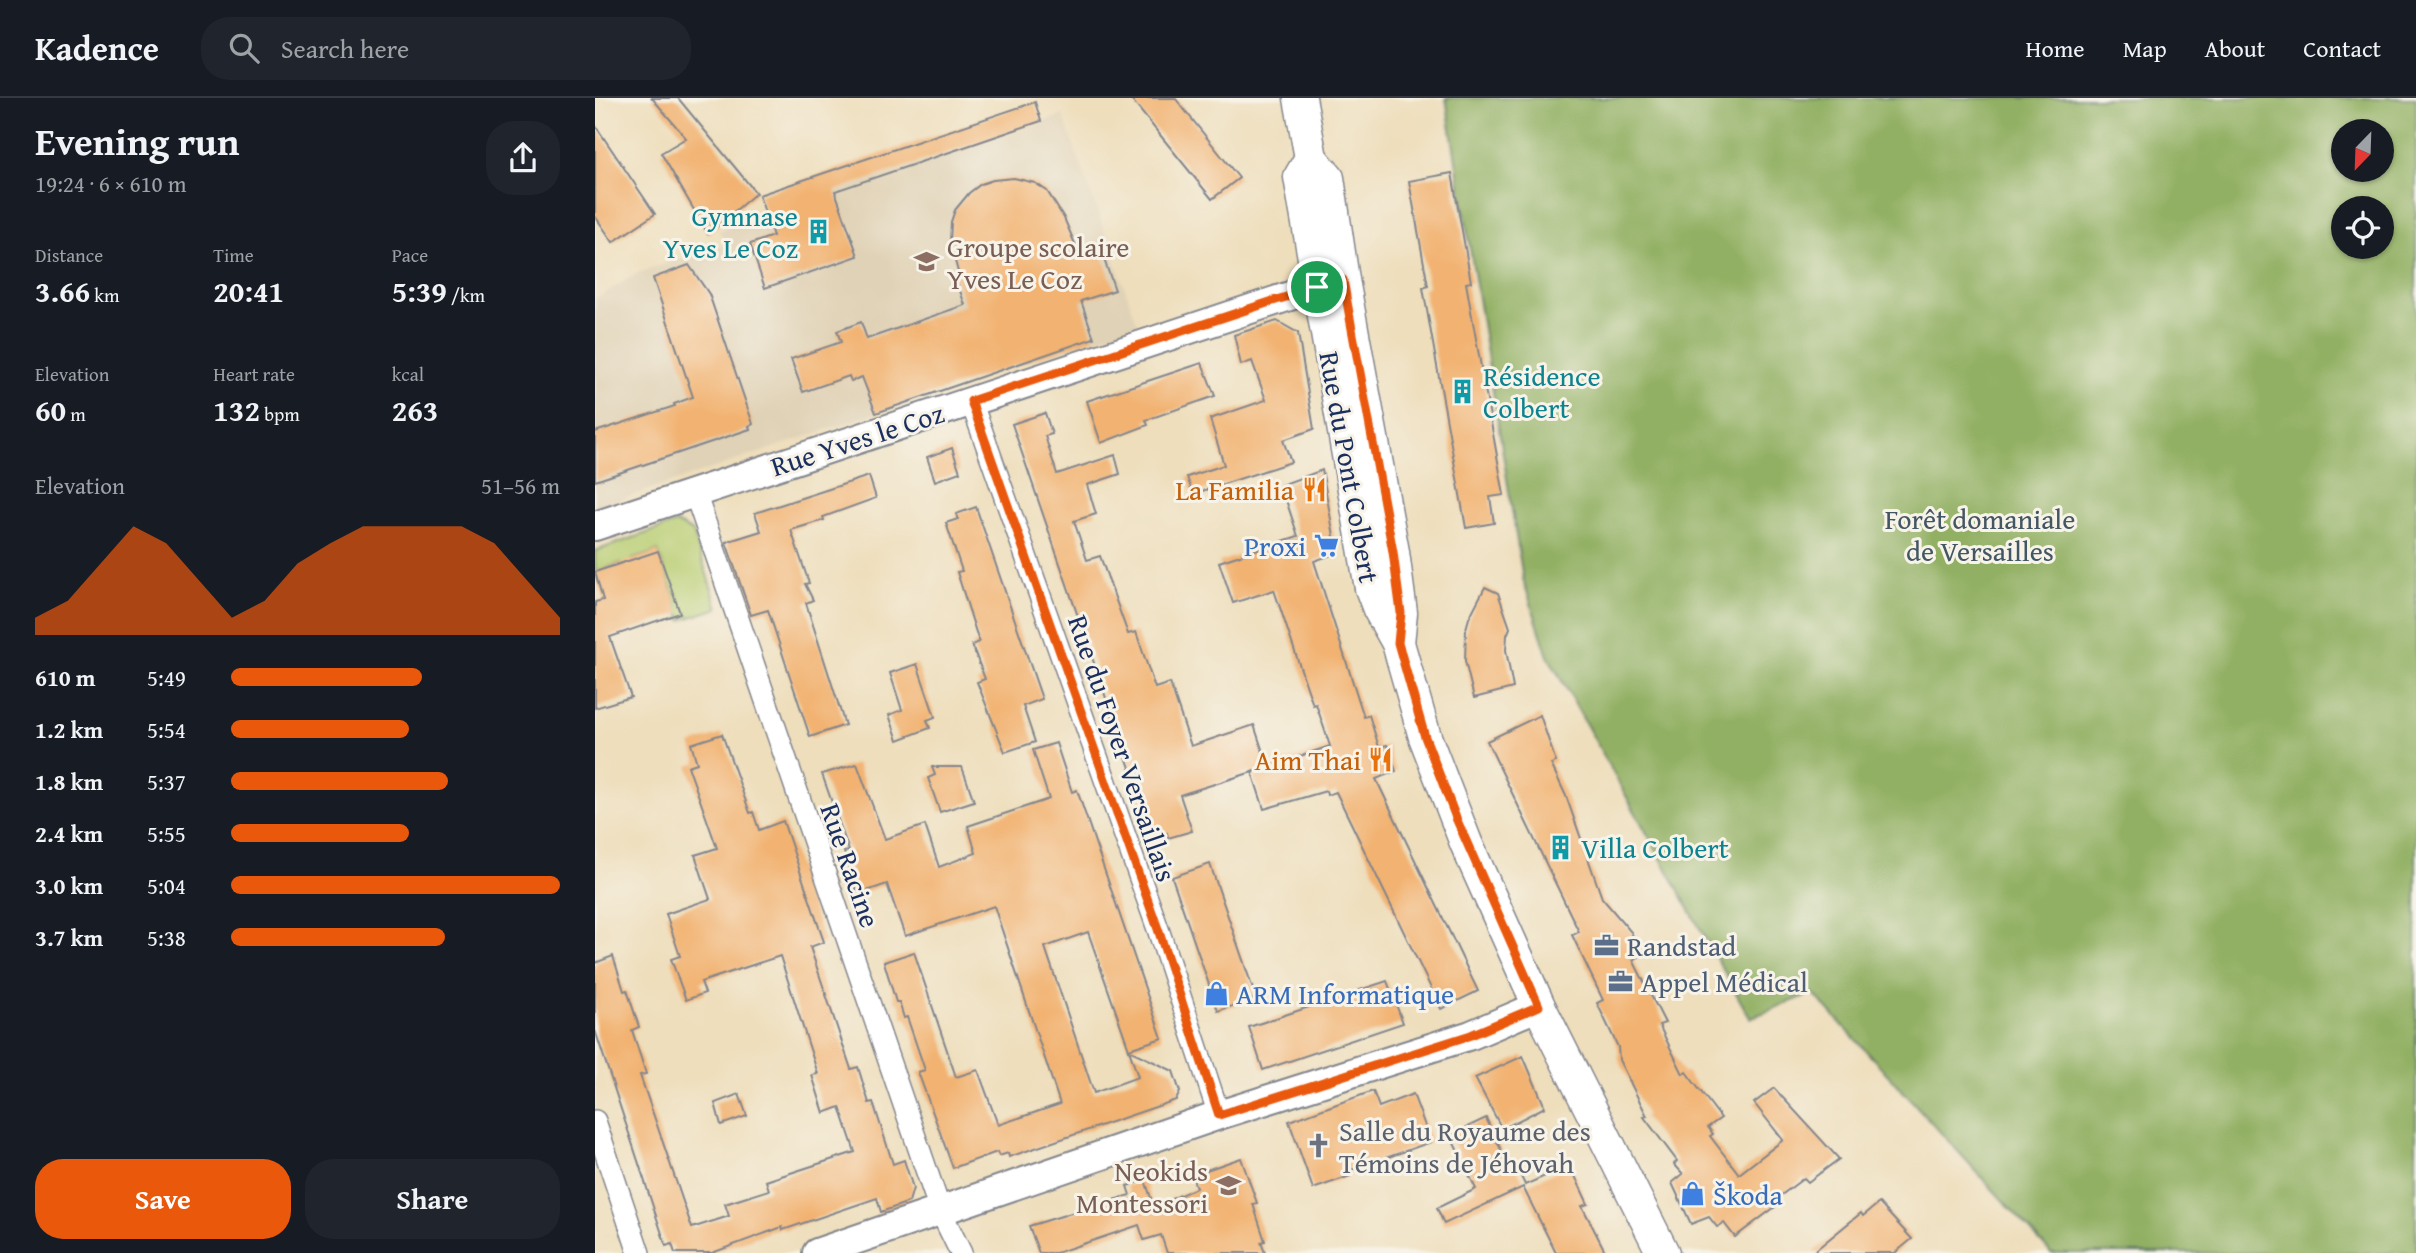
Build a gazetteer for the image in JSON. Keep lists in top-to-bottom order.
{
  "streets": {
    "main road": ["Rue Yves le Coz", "Rue du Pont Colbert"],
    "street": ["Rue du Foyer Versaillais", "Rue Racine"]
  },
  "crossings": [
    ["Rue Yves le Coz", "Rue du Pont Colbert"],
    ["Rue Yves le Coz", "Rue du Foyer Versaillais"],
    ["Rue Yves le Coz", "Rue Racine"]
  ],
  "parks": ["Forêt domaniale de Versailles"],
  "places": {
    "building": ["Gymnase Yves Le Coz", "Résidence Colbert", "Villa Colbert"],
    "school or university": ["Groupe scolaire Yves Le Coz", "Neokids Montessori"],
    "restaurant": ["La Familia", "Aim Thai"],
    "supermarket": ["Proxi"],
    "office": ["Randstad", "Appel Médical"],
    "shop": ["ARM Informatique", "Škoda"],
    "church": ["Salle du Royaume des Témoins de Jéhovah"]
  },
  "north": "bottom left",
  "page": {
    "header": "Kadence",
    "search": "Search here",
    "nav": [
      "Home",
      "Map",
      "About",
      "Contact"
    ],
    "heading": ["Evening run", "19:24 · 6 × 610 m"],
    "stats": [
      ["Distance", "3.66 km"],
      ["Time", "20:41"],
      ["Pace", "5:39 /km"],
      ["Elevation", "60 m"],
      ["Heart rate", "132 bpm"],
      ["kcal", "263"]
    ],
    "chart": ["Elevation", "51–56 m"],
    "list": [
      {
        "name": "610 m",
        "note": "5:49"
      },
      {
        "name": "1.2 km",
        "note": "5:54"
      },
      {
        "name": "1.8 km",
        "note": "5:37"
      },
      {
        "name": "2.4 km",
        "note": "5:55"
      },
      {
        "name": "3.0 km",
        "note": "5:04"
      },
      {
        "name": "3.7 km",
        "note": "5:38"
      }
    ],
    "buttons": ["Save", "Share"]
  }
}
